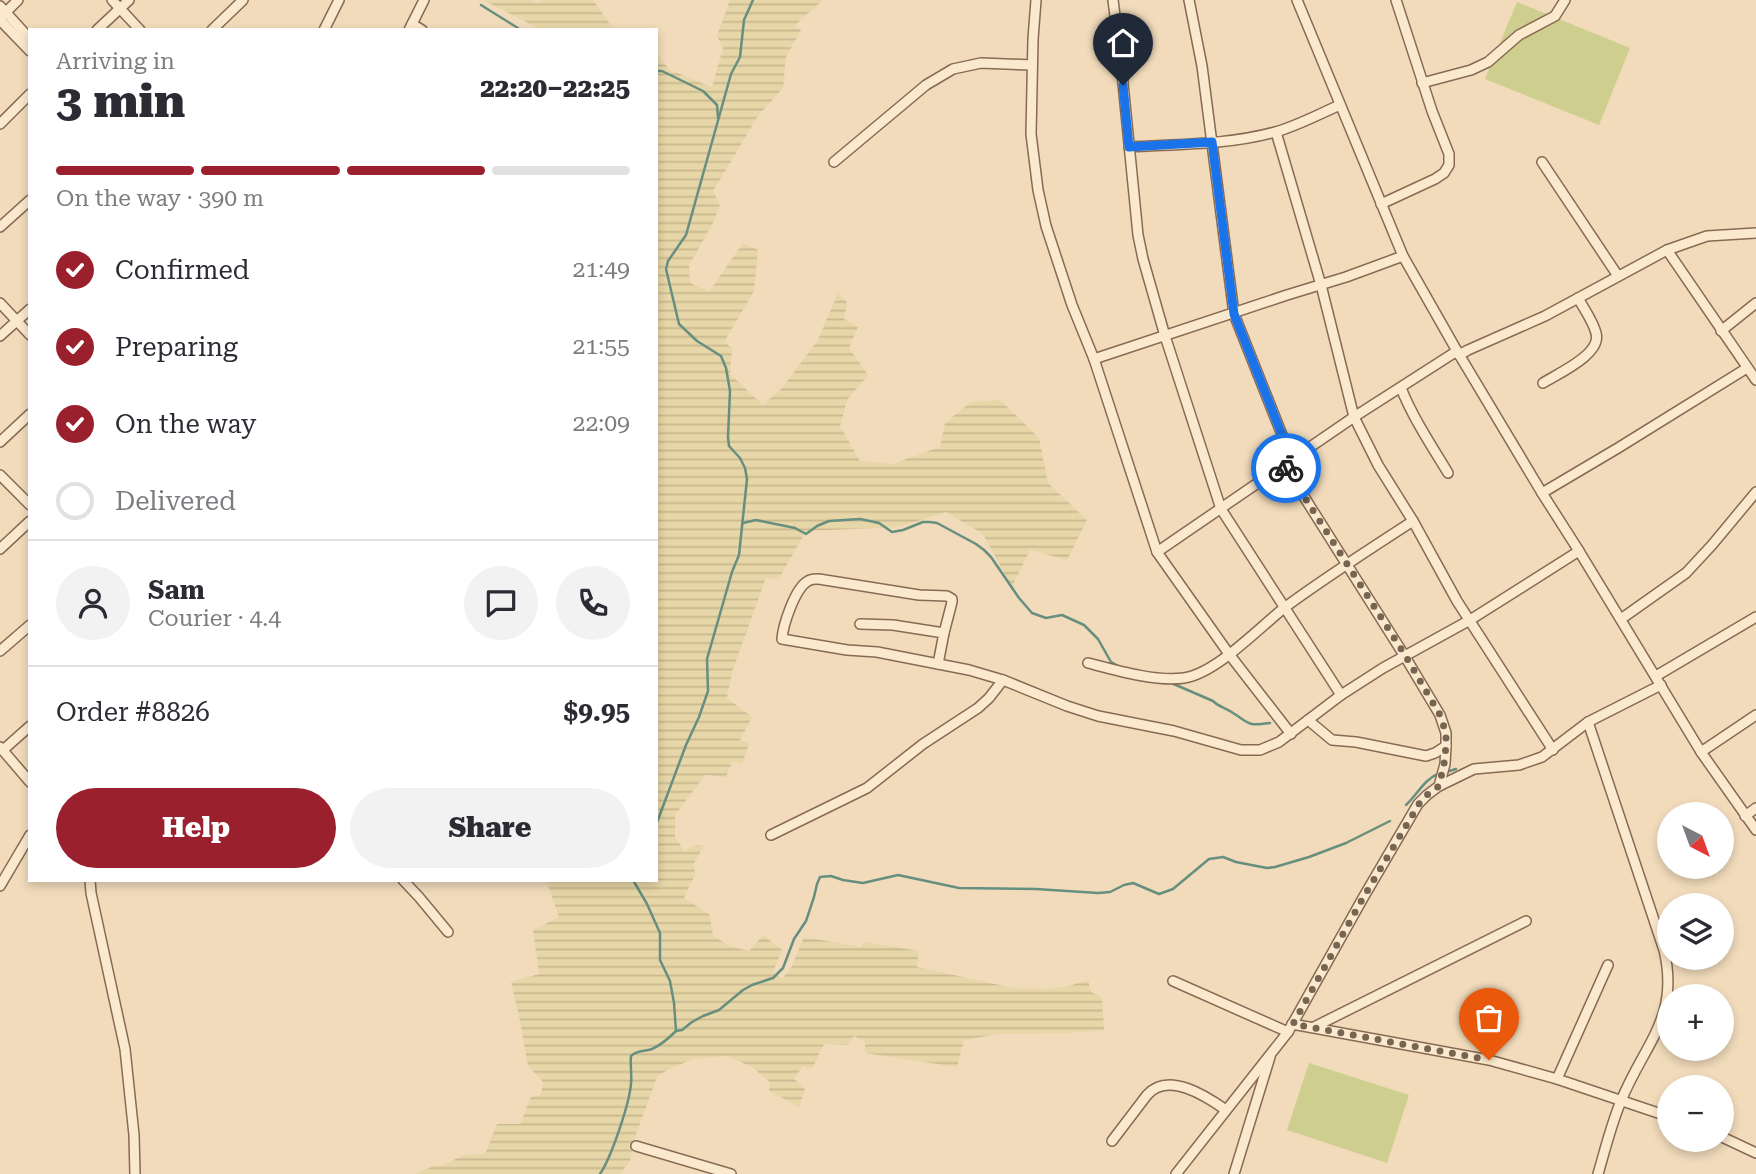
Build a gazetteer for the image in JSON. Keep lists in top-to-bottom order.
{
  "north": "bottom right",
  "page": {
    "heading": ["3 min", "Arriving in", "22:20–22:25"],
    "panel": [
      "Sam",
      "Courier · 4.4",
      "Order #8826",
      "$9.95"
    ],
    "bar": "On the way · 390 m",
    "list": [
      ["Confirmed", "21:49"],
      ["Preparing", "21:55"],
      ["On the way", "22:09"],
      "Delivered"
    ],
    "buttons": ["Help", "Share"],
    "map_buttons": ["+", "−"]
  }
}
